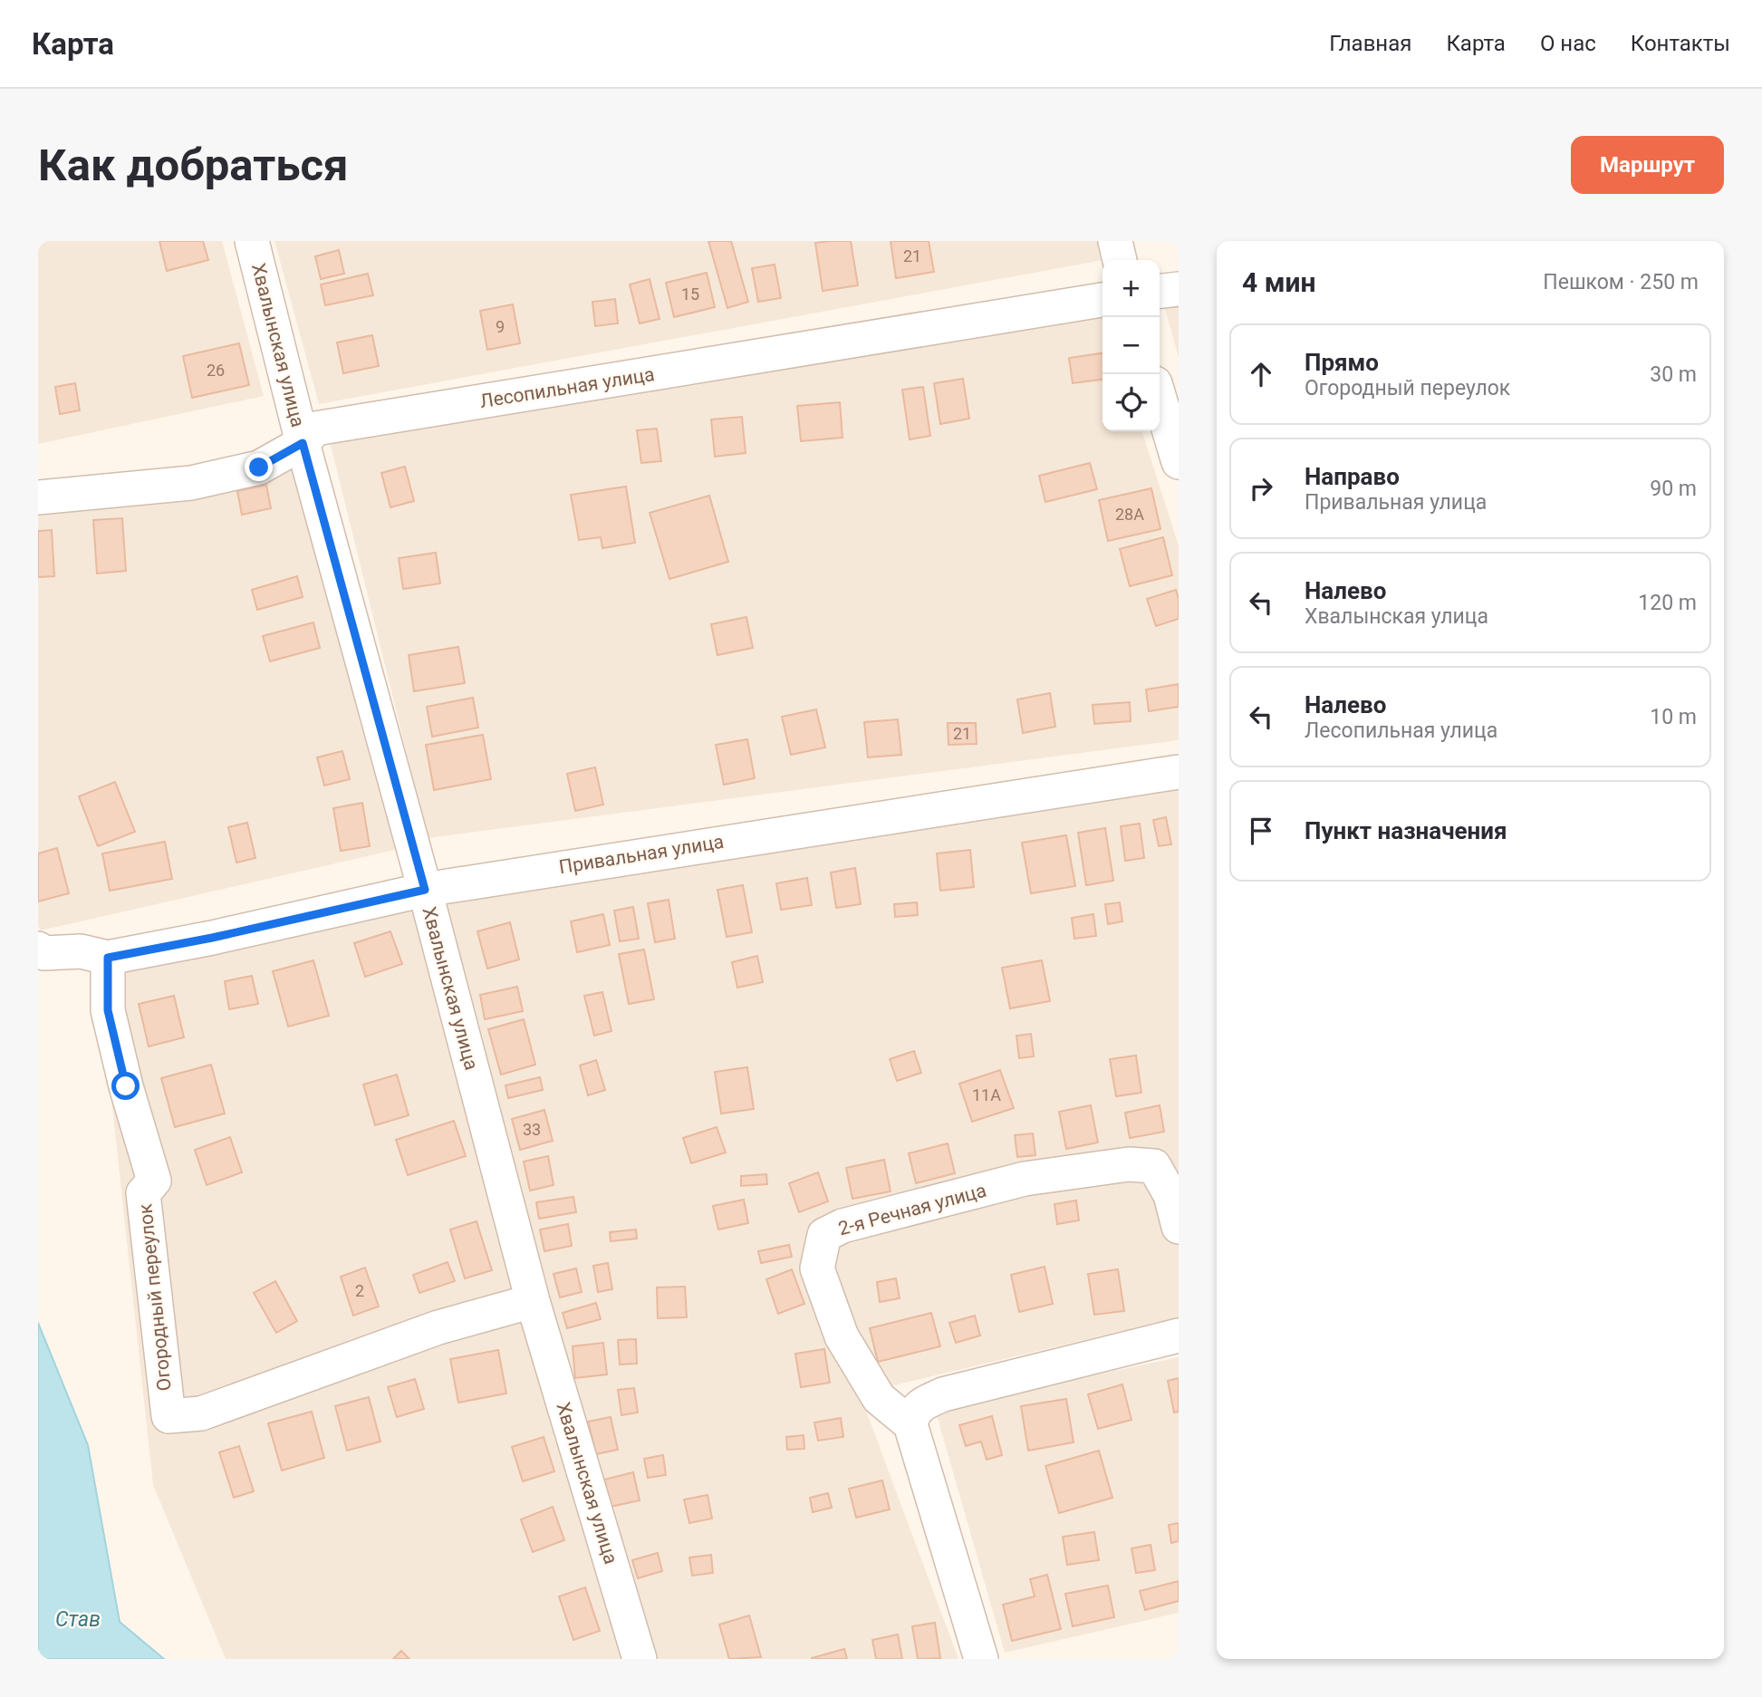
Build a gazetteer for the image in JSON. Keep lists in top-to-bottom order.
{
  "streets": {
    "street": [
      "Хвалынская улица",
      "Лесопильная улица",
      "Привальная улица",
      "2-я Речная улица",
      "Огородный переулок"
    ]
  },
  "crossings": [
    ["Хвалынская улица", "Лесопильная улица"],
    ["Хвалынская улица", "Привальная улица"],
    ["Хвалынская улица", "Огородный переулок"],
    ["Привальная улица", "Огородный переулок"]
  ],
  "water": ["Став"],
  "house_numbers": [
    "21",
    "15",
    "9",
    "26",
    "28А",
    "21",
    "11А",
    "33",
    "2"
  ],
  "page": {
    "header": "Карта",
    "nav": [
      "Главная",
      "Карта",
      "О нас",
      "Контакты"
    ],
    "buttons": "Маршрут",
    "title": "Как добраться",
    "heading": ["4 мин", "Пешком · 250 m"],
    "map_buttons": ["+", "−"],
    "list": [
      ["Прямо", "Огородный переулок", "30 m"],
      ["Направо", "Привальная улица", "90 m"],
      ["Налево", "Хвалынская улица", "120 m"],
      ["Налево", "Лесопильная улица", "10 m"],
      "Пункт назначения"
    ]
  }
}
